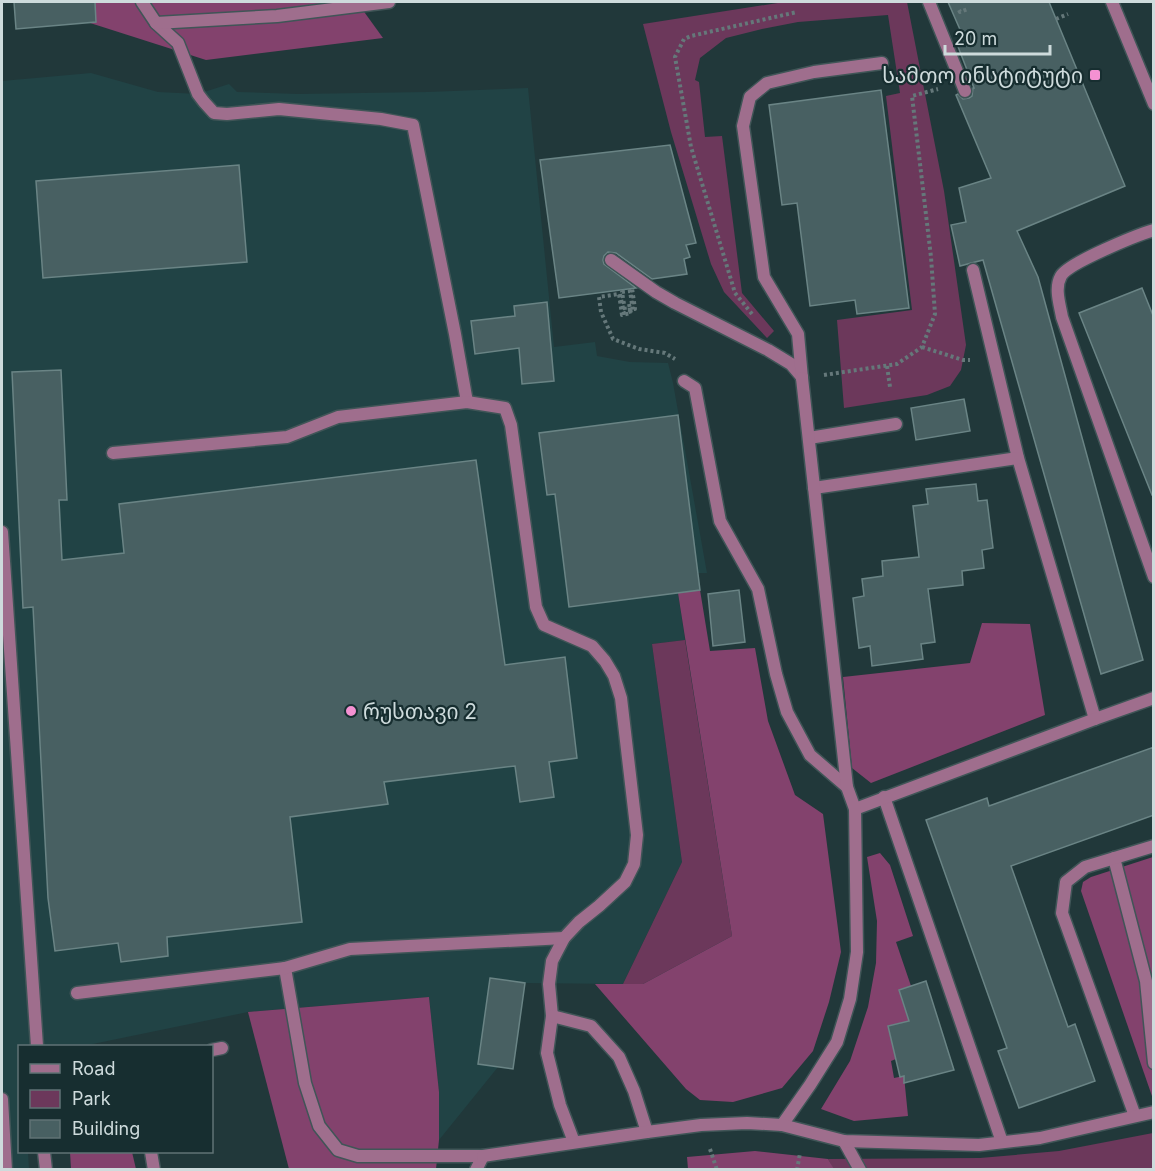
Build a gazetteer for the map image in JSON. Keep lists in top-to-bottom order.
{
  "places": {
    "transit": ["სამთო ინსტიტუტი"],
    "other": ["რუსთავი 2"]
  },
  "legend": ["Road", "Park", "Building"],
  "scale_bar": "20 m"
}
